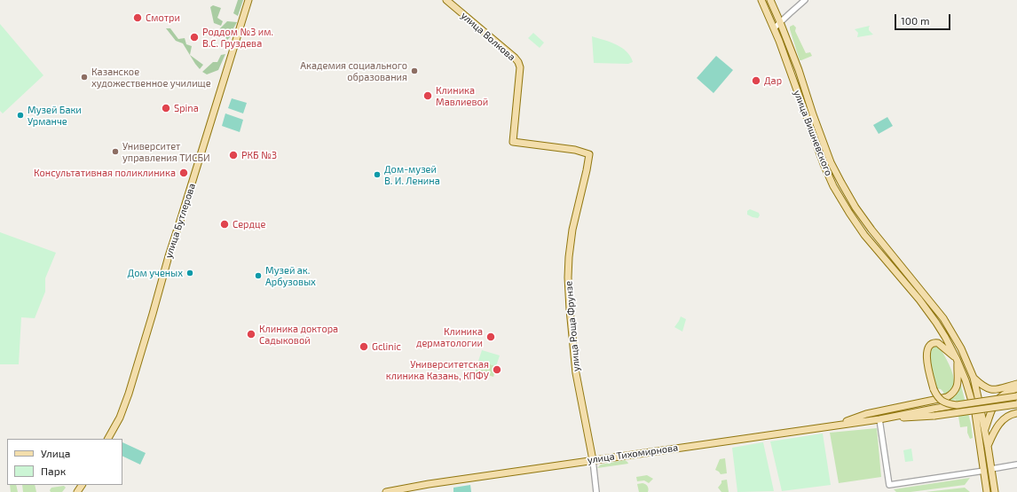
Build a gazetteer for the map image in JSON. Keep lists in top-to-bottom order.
{
  "streets": {
    "main road": [
      "улица Волкова",
      "улица Вишневского",
      "улица Бутлерова",
      "улица Роща Фрунзе",
      "улица Тихомирнова"
    ]
  },
  "crossings": [
    ["улица Волкова", "улица Роща Фрунзе"],
    ["улица Роща Фрунзе", "улица Тихомирнова"]
  ],
  "places": [
    "Смотри",
    "Роддом №3 им. В.С. Груздева",
    "Академия социального образования",
    "Казанское художественное училище",
    "Дар",
    "Клиника Мавлиевой",
    "Spina",
    "Музей Баки Урманче",
    "Университет управления ТИСБИ",
    "РКБ №3",
    "Консультативная поликлиника",
    "Дом-музей В. И. Ленина",
    "Сердце",
    "Дом ученых",
    "Музей ак. Арбузовых",
    "Клиника доктора Садыковой",
    "Клиника дерматологии",
    "Gclinic",
    "Университетская клиника Казань, КПФУ"
  ],
  "legend": ["Улица", "Парк"],
  "scale_bar": "100 m"
}
